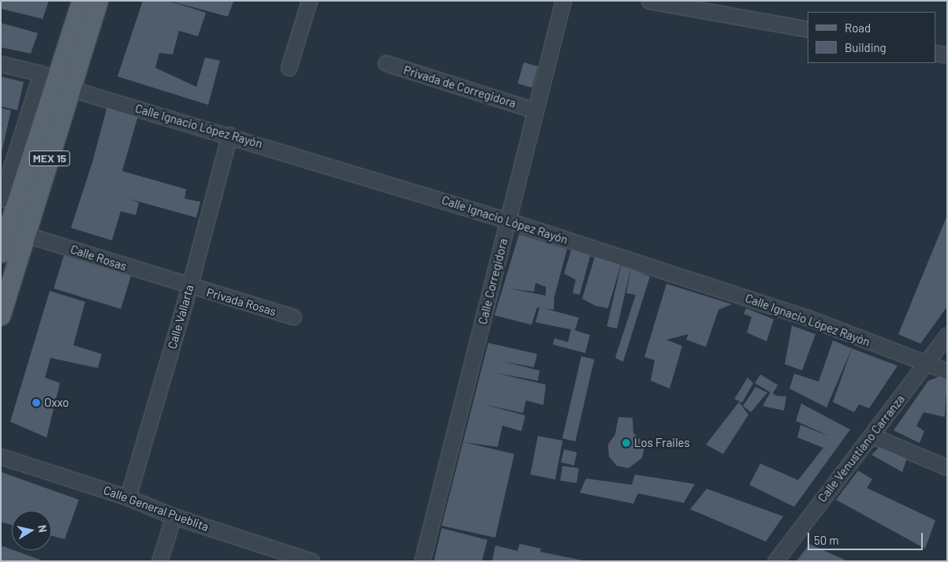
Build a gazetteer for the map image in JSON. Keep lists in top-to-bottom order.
{
  "streets": {
    "main road": ["MEX 15"],
    "street": [
      "Privada de Corregidora",
      "Calle Ignacio López Rayón",
      "Calle Rosas",
      "Calle Corregidora",
      "Privada Rosas",
      "Calle Vallarta",
      "Calle Venustiano Carranza",
      "Calle General Pueblita"
    ]
  },
  "crossings": [
    ["Privada de Corregidora", "Calle Corregidora"],
    ["Calle Ignacio López Rayón", "MEX 15"],
    ["Calle Ignacio López Rayón", "Calle Corregidora"],
    ["Calle Ignacio López Rayón", "Calle Vallarta"],
    ["Calle Ignacio López Rayón", "Calle Venustiano Carranza"],
    ["MEX 15", "Calle Rosas"],
    ["Calle Rosas", "Privada Rosas"],
    ["Calle Rosas", "Calle Vallarta"],
    ["Privada Rosas", "Calle Vallarta"],
    ["Calle Vallarta", "Calle General Pueblita"]
  ],
  "places": ["Oxxo", "Los Frailes"],
  "legend": ["Road", "Building"],
  "scale_bar": "50 m",
  "north": "right"
}
